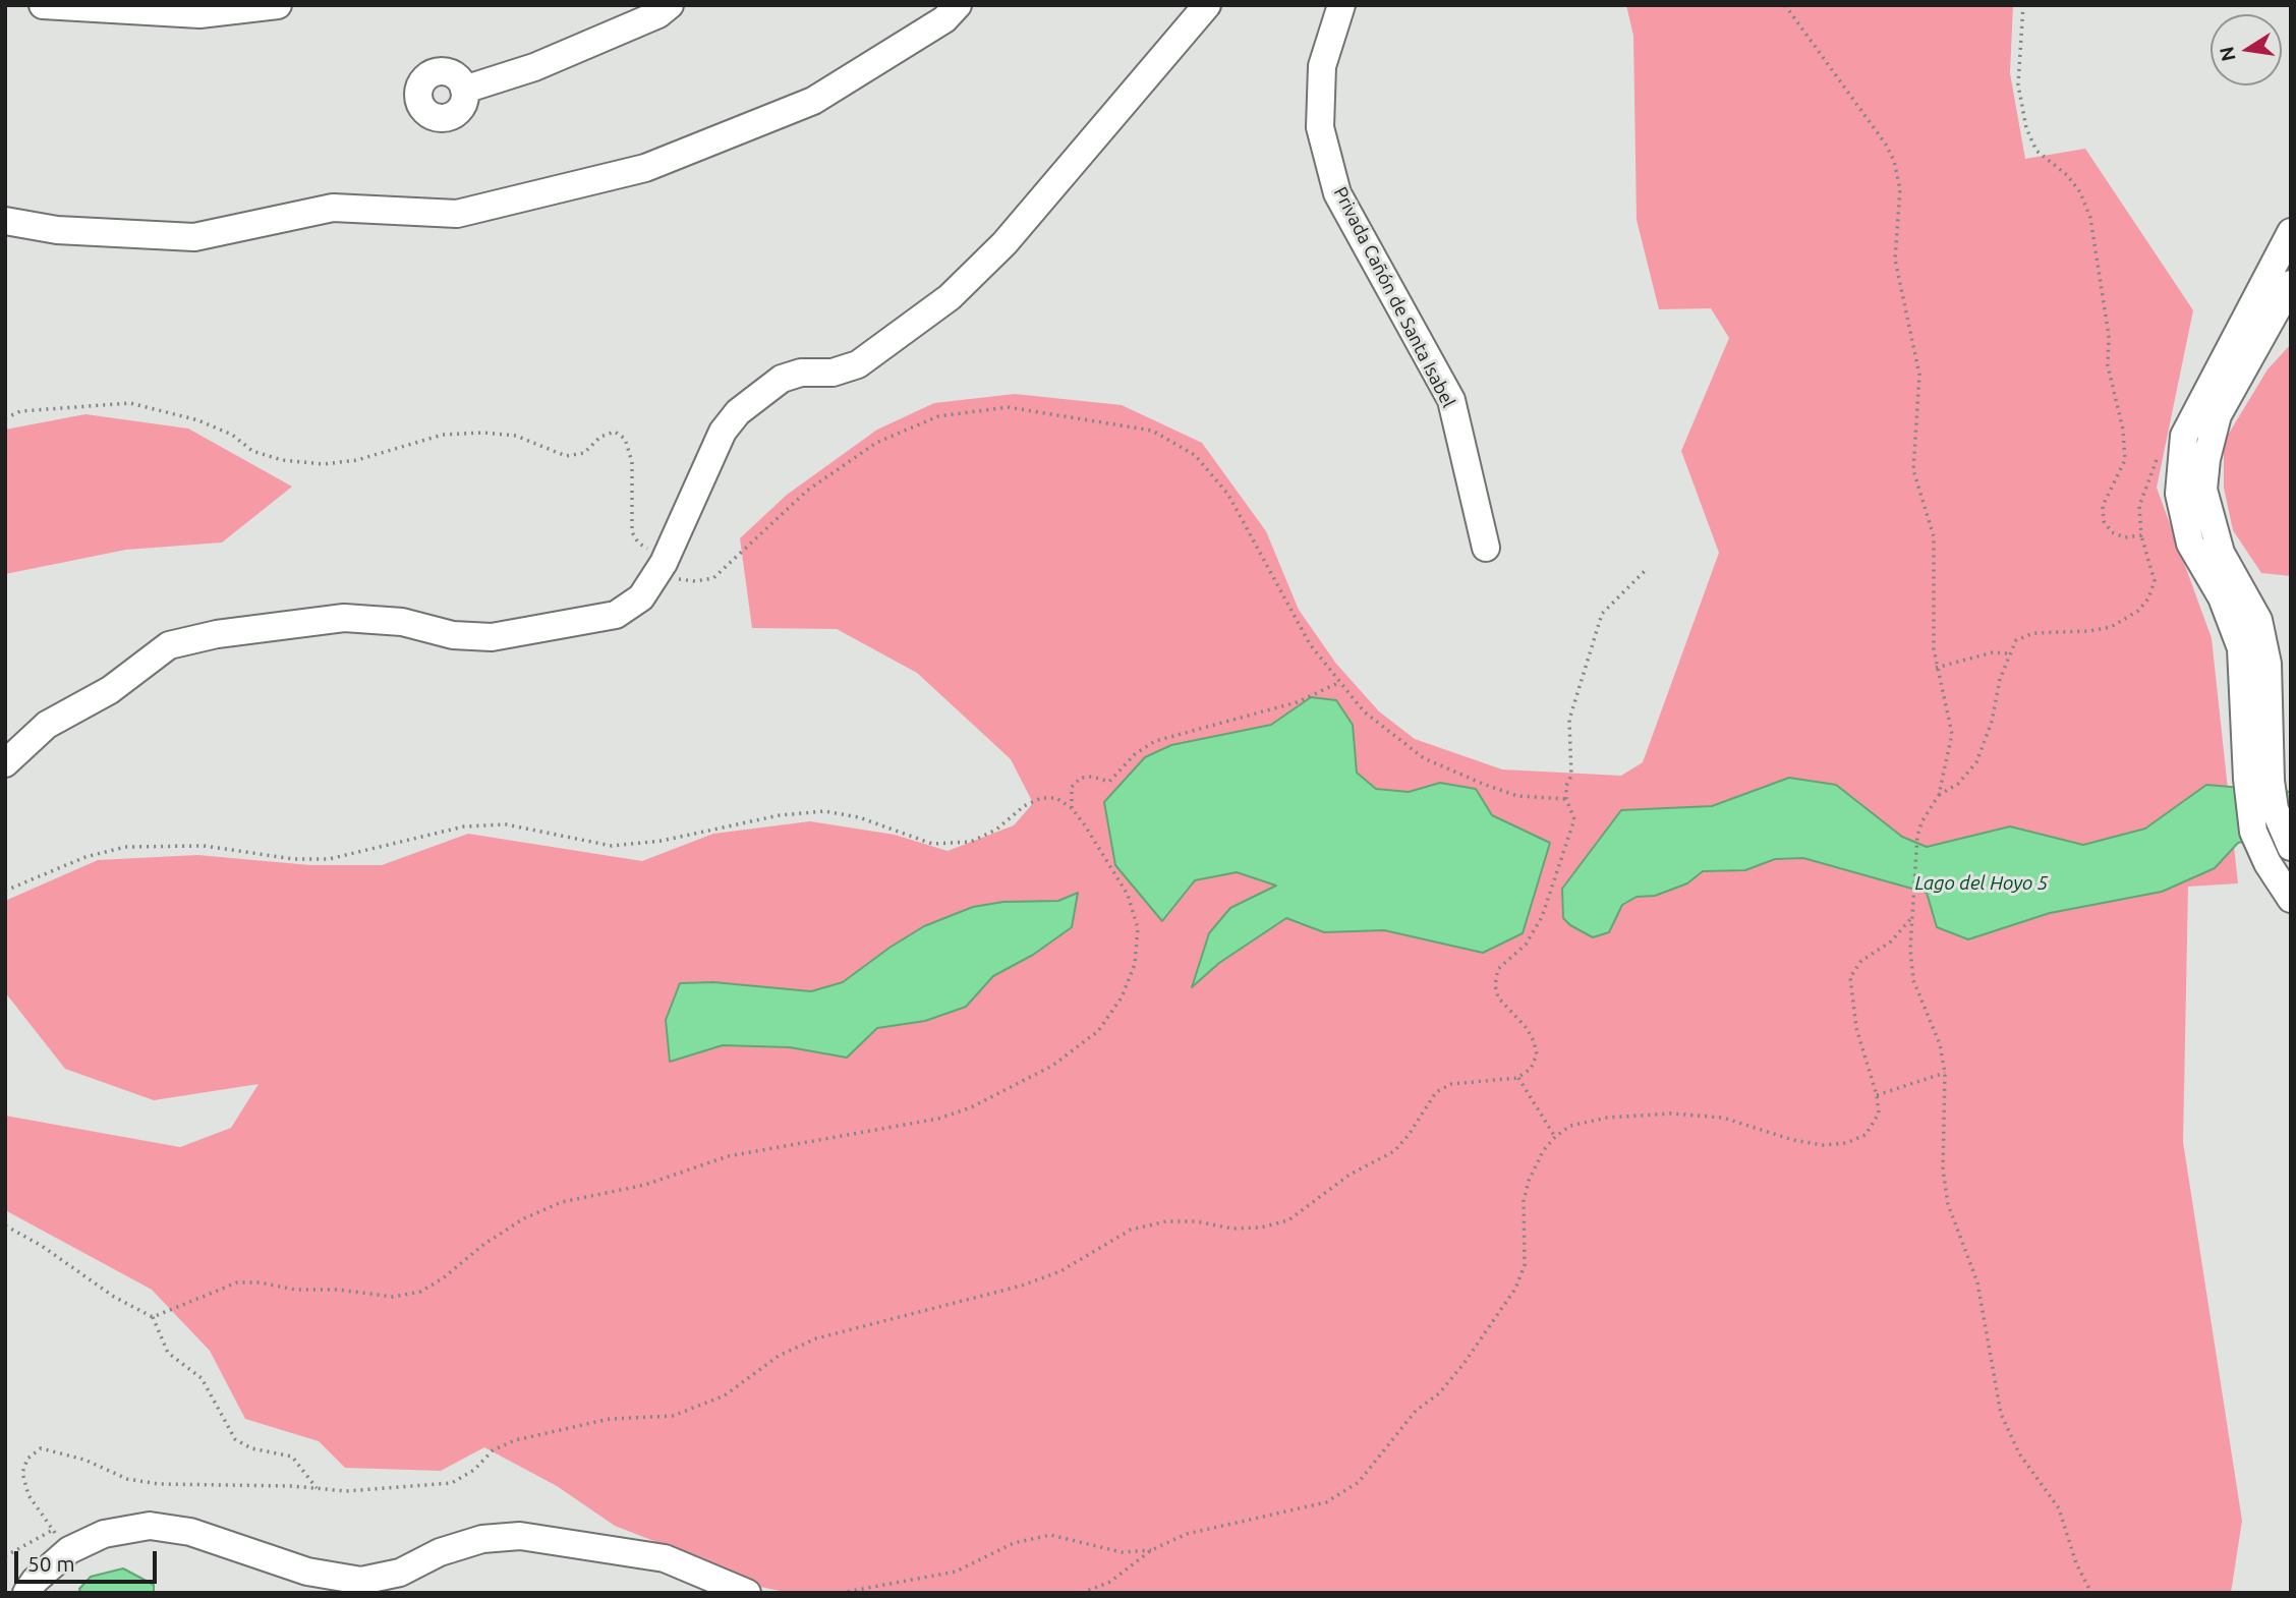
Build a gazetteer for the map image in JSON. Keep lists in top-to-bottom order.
{
  "streets": {
    "street": ["Privada Cañón de Santa Isabel"]
  },
  "water": ["Lago del Hoyo 5"],
  "scale_bar": "50 m",
  "north": "left"
}
